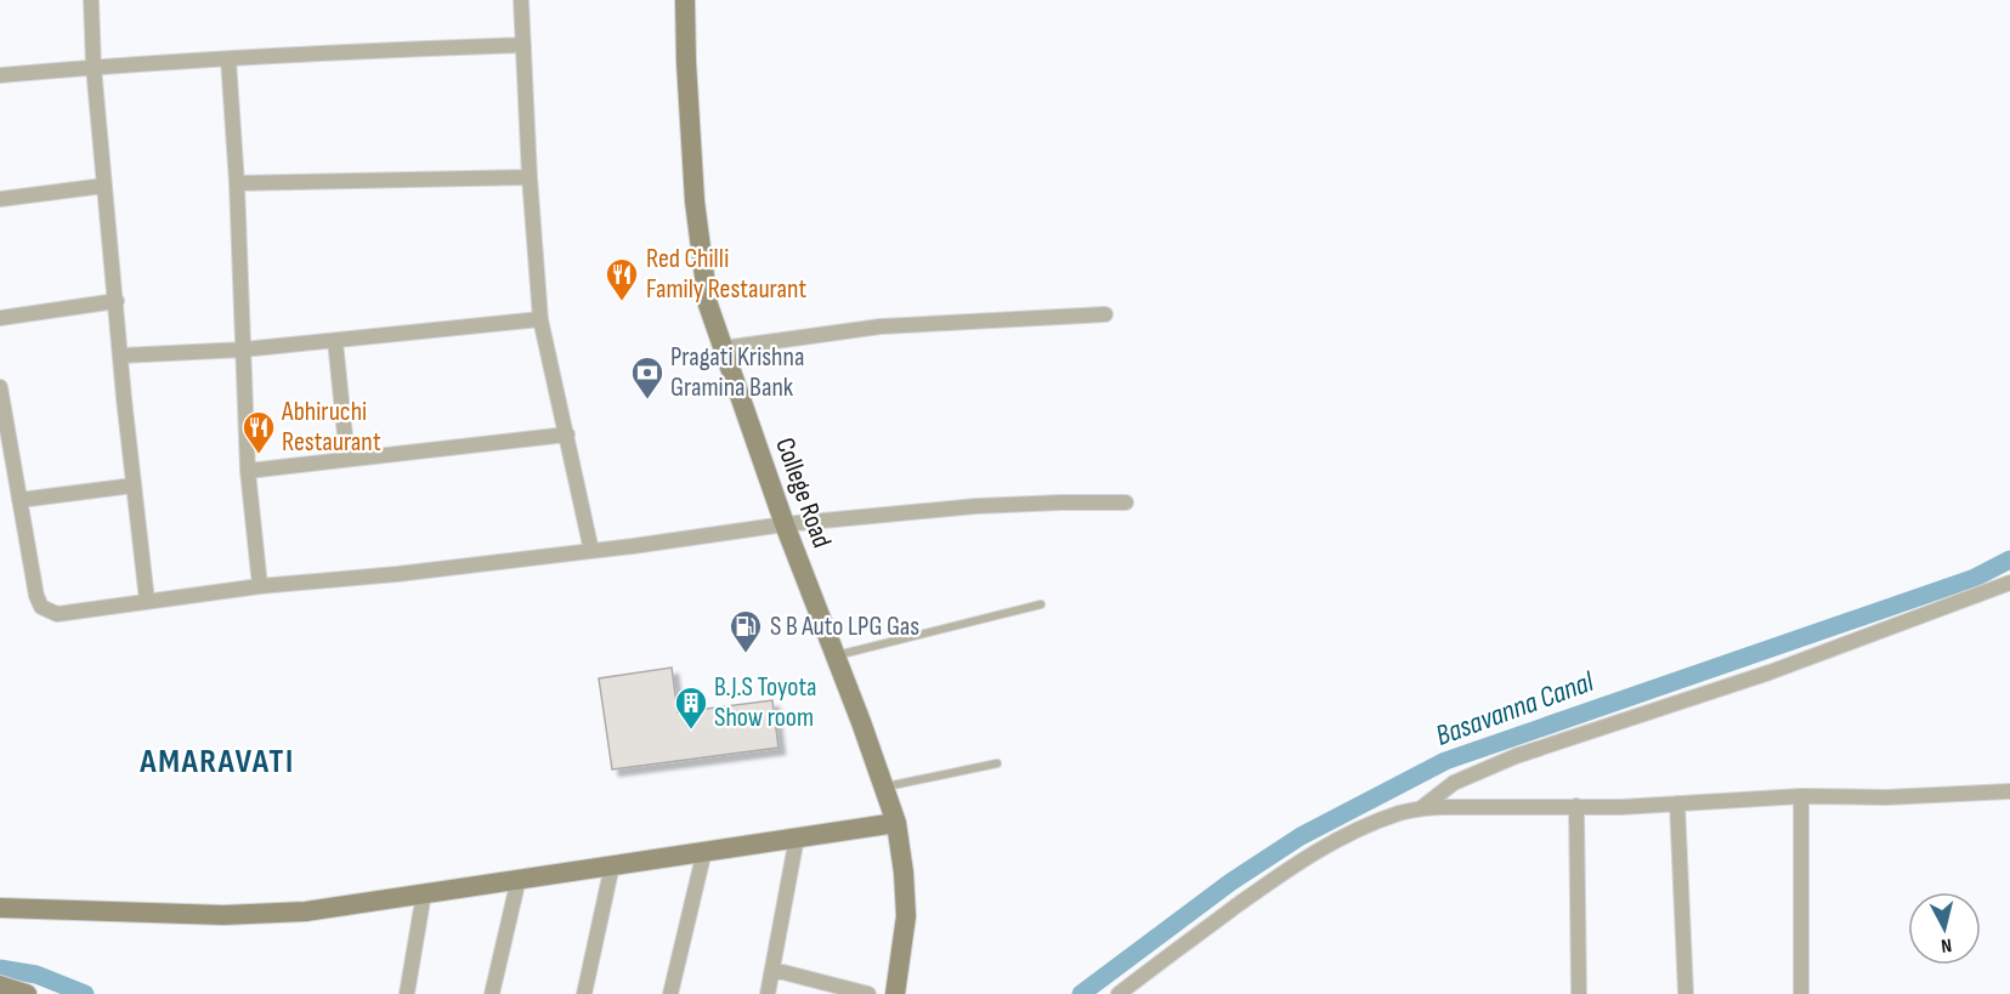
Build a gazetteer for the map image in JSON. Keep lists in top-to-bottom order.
{
  "streets": {
    "main road": ["College Road"]
  },
  "districts": ["AMARAVATI"],
  "water": ["Basavanna Canal"],
  "places": {
    "restaurant": ["Red Chilli Family Restaurant", "Abhiruchi Restaurant"],
    "bank": ["Pragati Krishna Gramina Bank"],
    "fuel station": ["S B Auto LPG Gas"],
    "building": ["B.J.S Toyota Show room"]
  },
  "north": "bottom"
}
